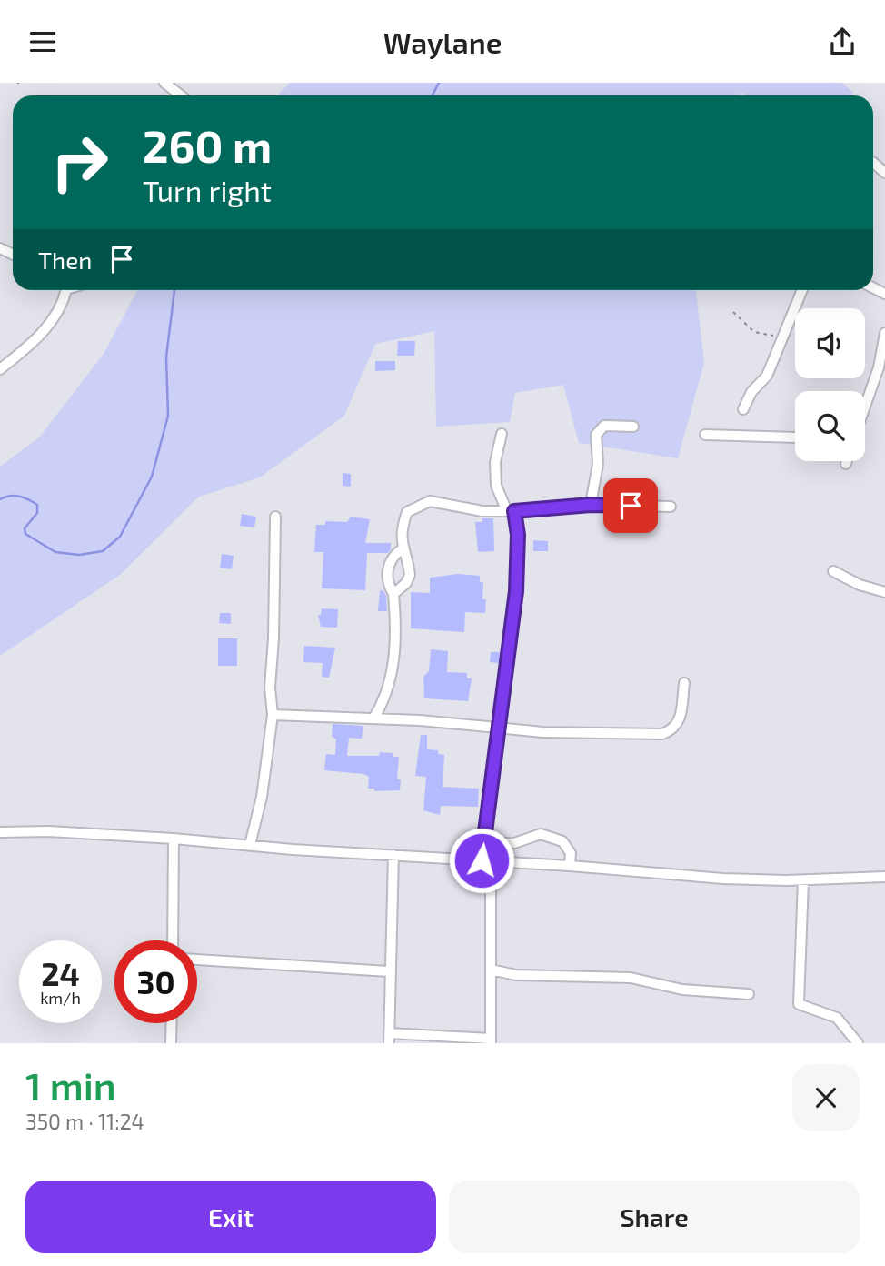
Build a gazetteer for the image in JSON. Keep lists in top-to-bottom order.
{
  "page": {
    "header": "Waylane",
    "turn": ["260 m", "Turn right"],
    "then": "Then",
    "speed": "24 km/h",
    "limit": "30",
    "heading": ["1 min", "350 m · 11:24"],
    "buttons": ["Exit", "Share"]
  }
}
